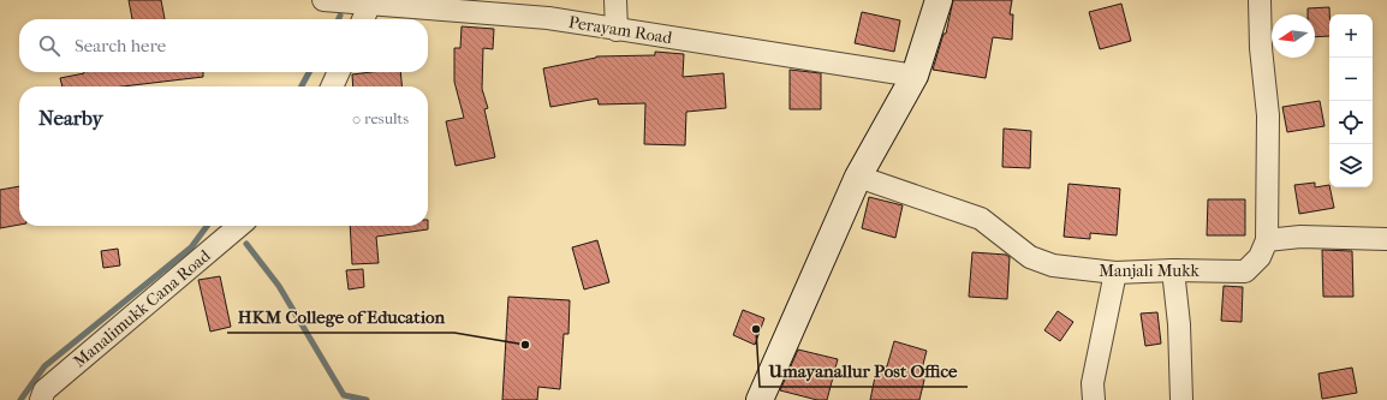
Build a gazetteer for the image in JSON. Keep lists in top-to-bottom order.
{
  "streets": {
    "street": ["Perayam Road", "Manjali Mukk", "Manalimukk Cana Road"]
  },
  "places": ["Umayanallur Post Office", "HKM College of Education"],
  "north": "left",
  "page": {
    "map_buttons": ["+", "−"],
    "search": "Search here",
    "heading": ["Nearby", "0 results"]
  }
}
